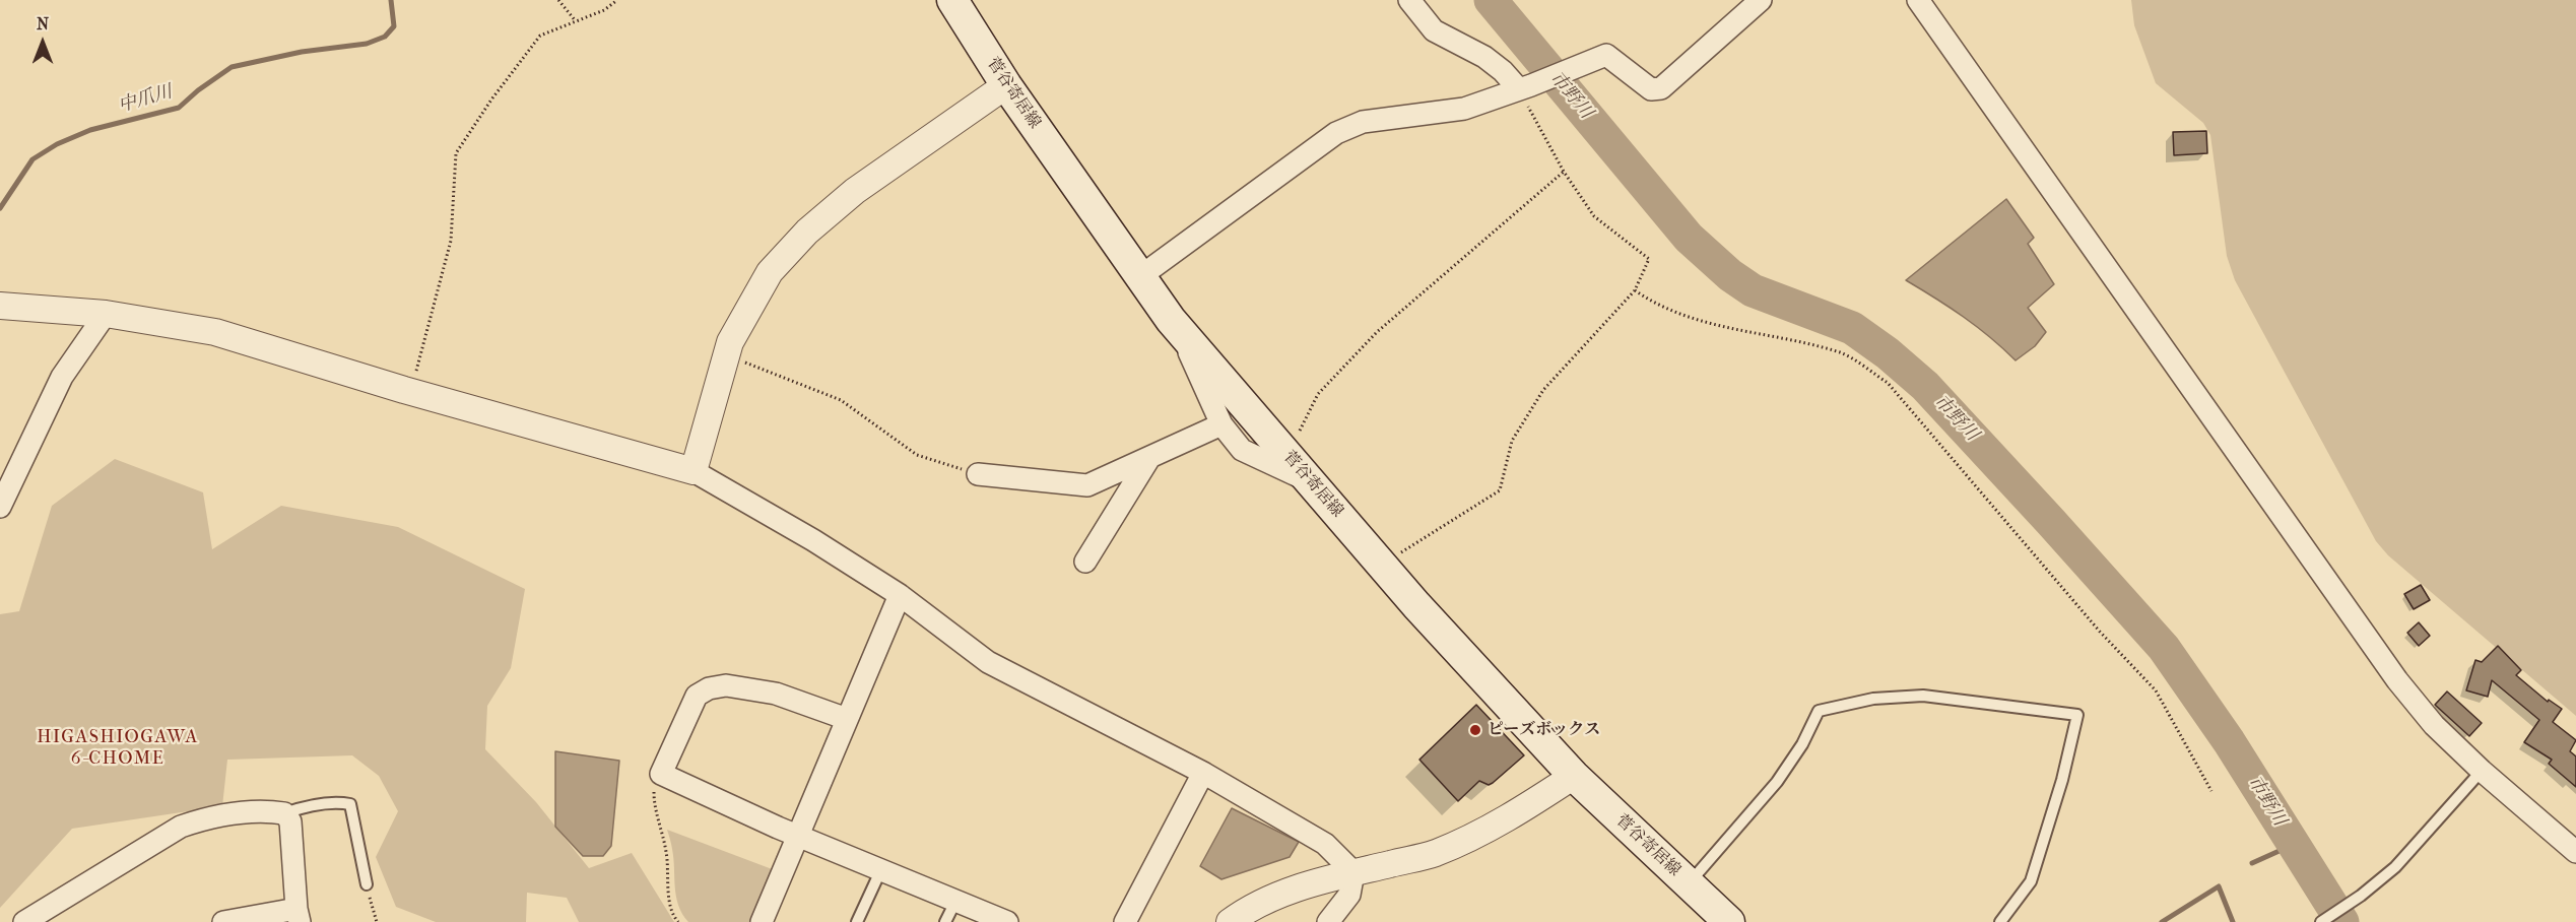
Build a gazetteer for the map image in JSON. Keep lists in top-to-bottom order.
{
  "streets": {
    "main road": ["菅谷寄居線"]
  },
  "districts": ["HIGASHIOGAWA 6-CHOME"],
  "water": ["市野川", "中爪川"],
  "places": ["ピーズボックス"],
  "north": "top"
}
